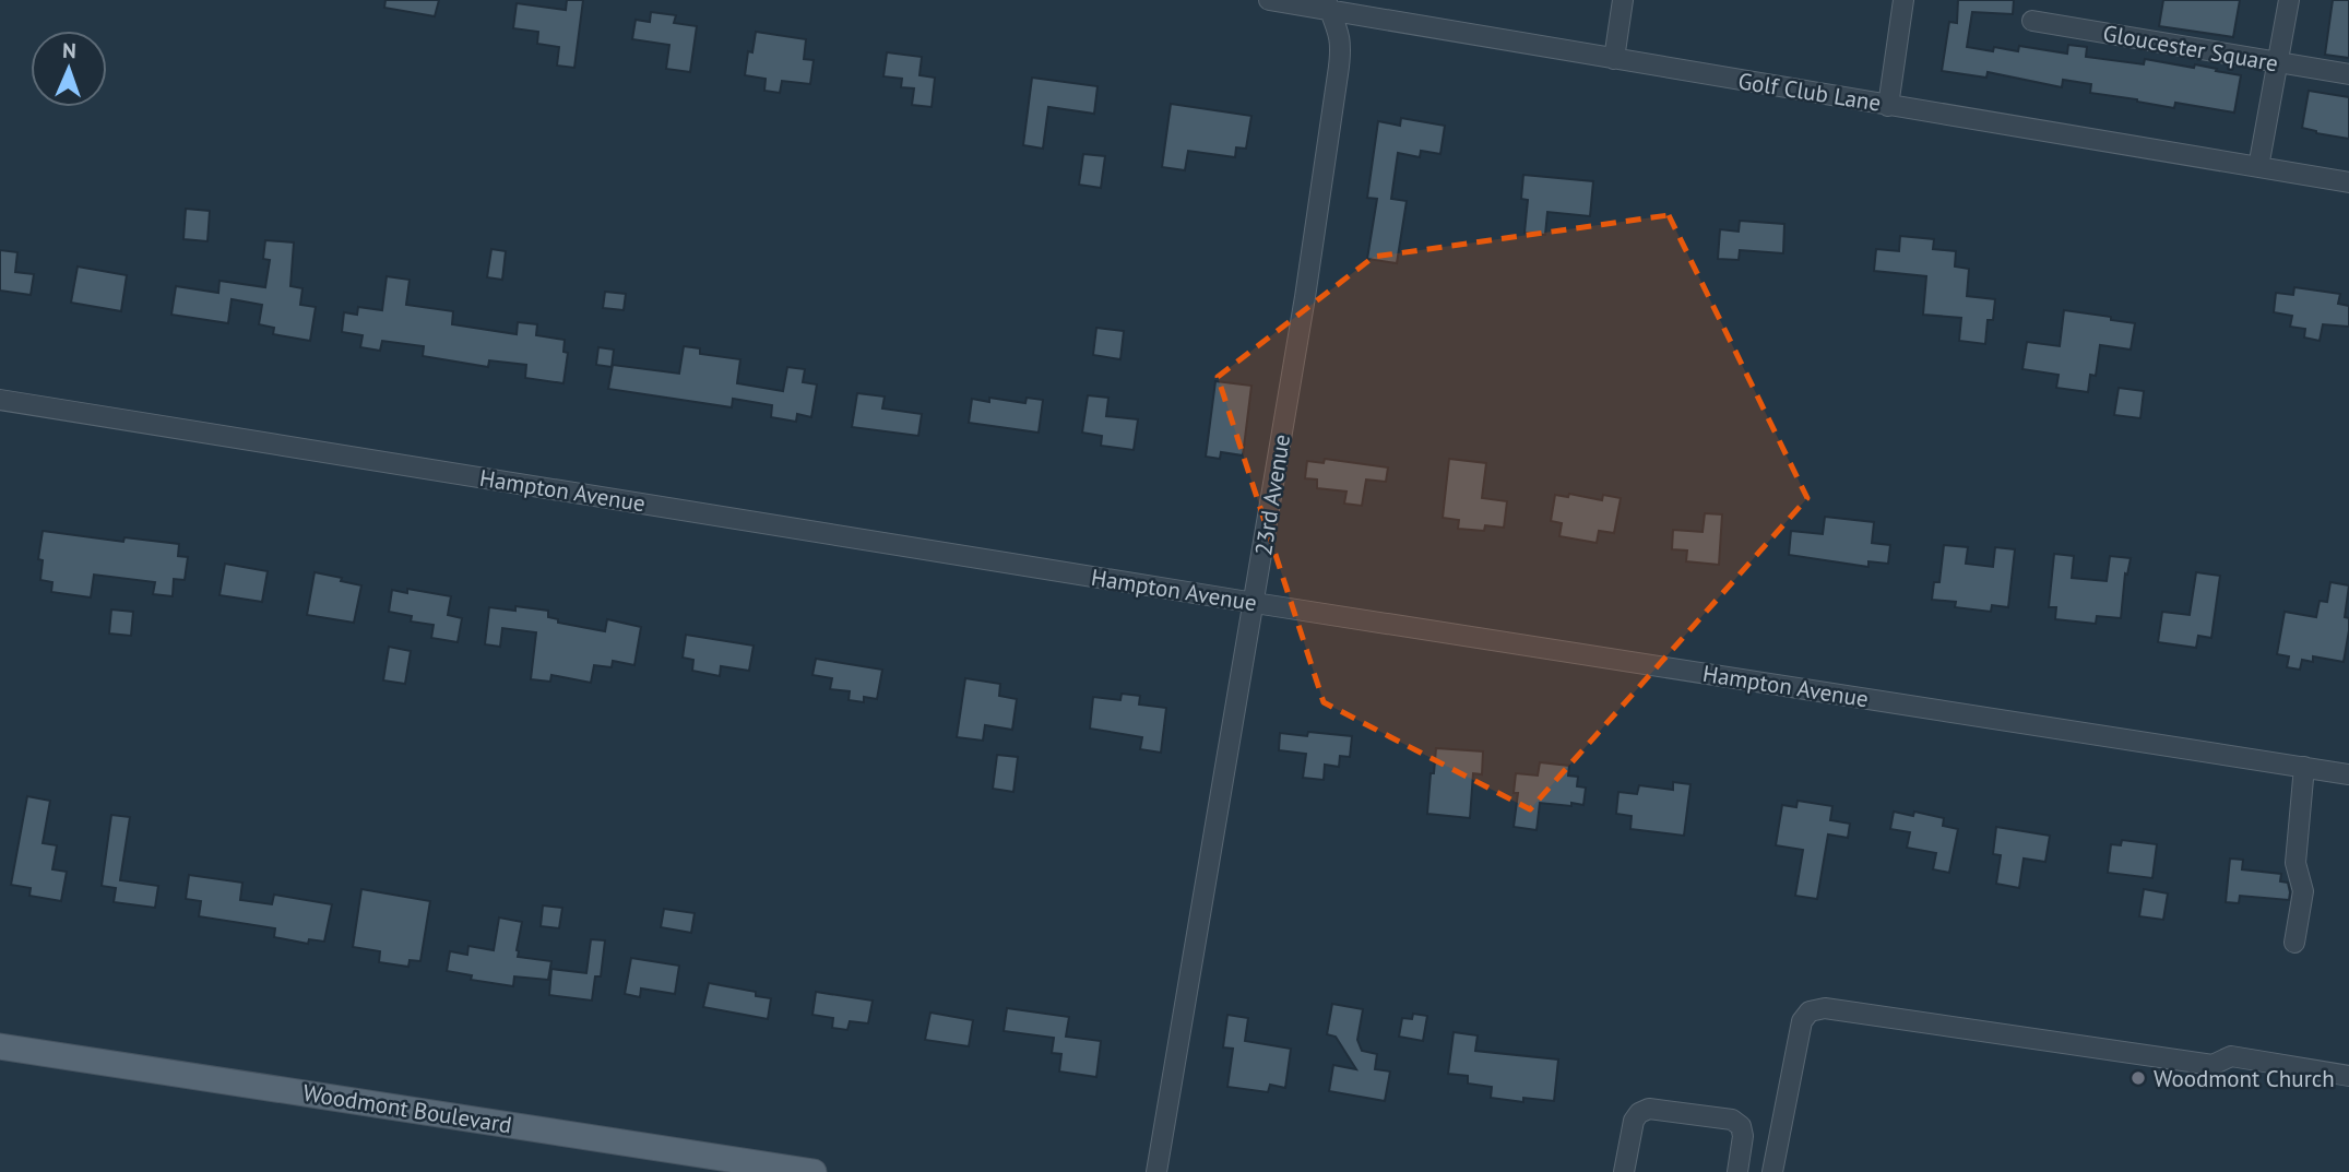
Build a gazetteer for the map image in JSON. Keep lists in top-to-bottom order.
{
  "streets": {
    "main road": ["Woodmont Boulevard"],
    "street": [
      "Gloucester Square",
      "Golf Club Lane",
      "Hampton Avenue",
      "23rd Avenue"
    ]
  },
  "crossings": [
    ["Golf Club Lane", "23rd Avenue"],
    ["Hampton Avenue", "23rd Avenue"]
  ],
  "places": ["Woodmont Church"],
  "north": "top"
}
